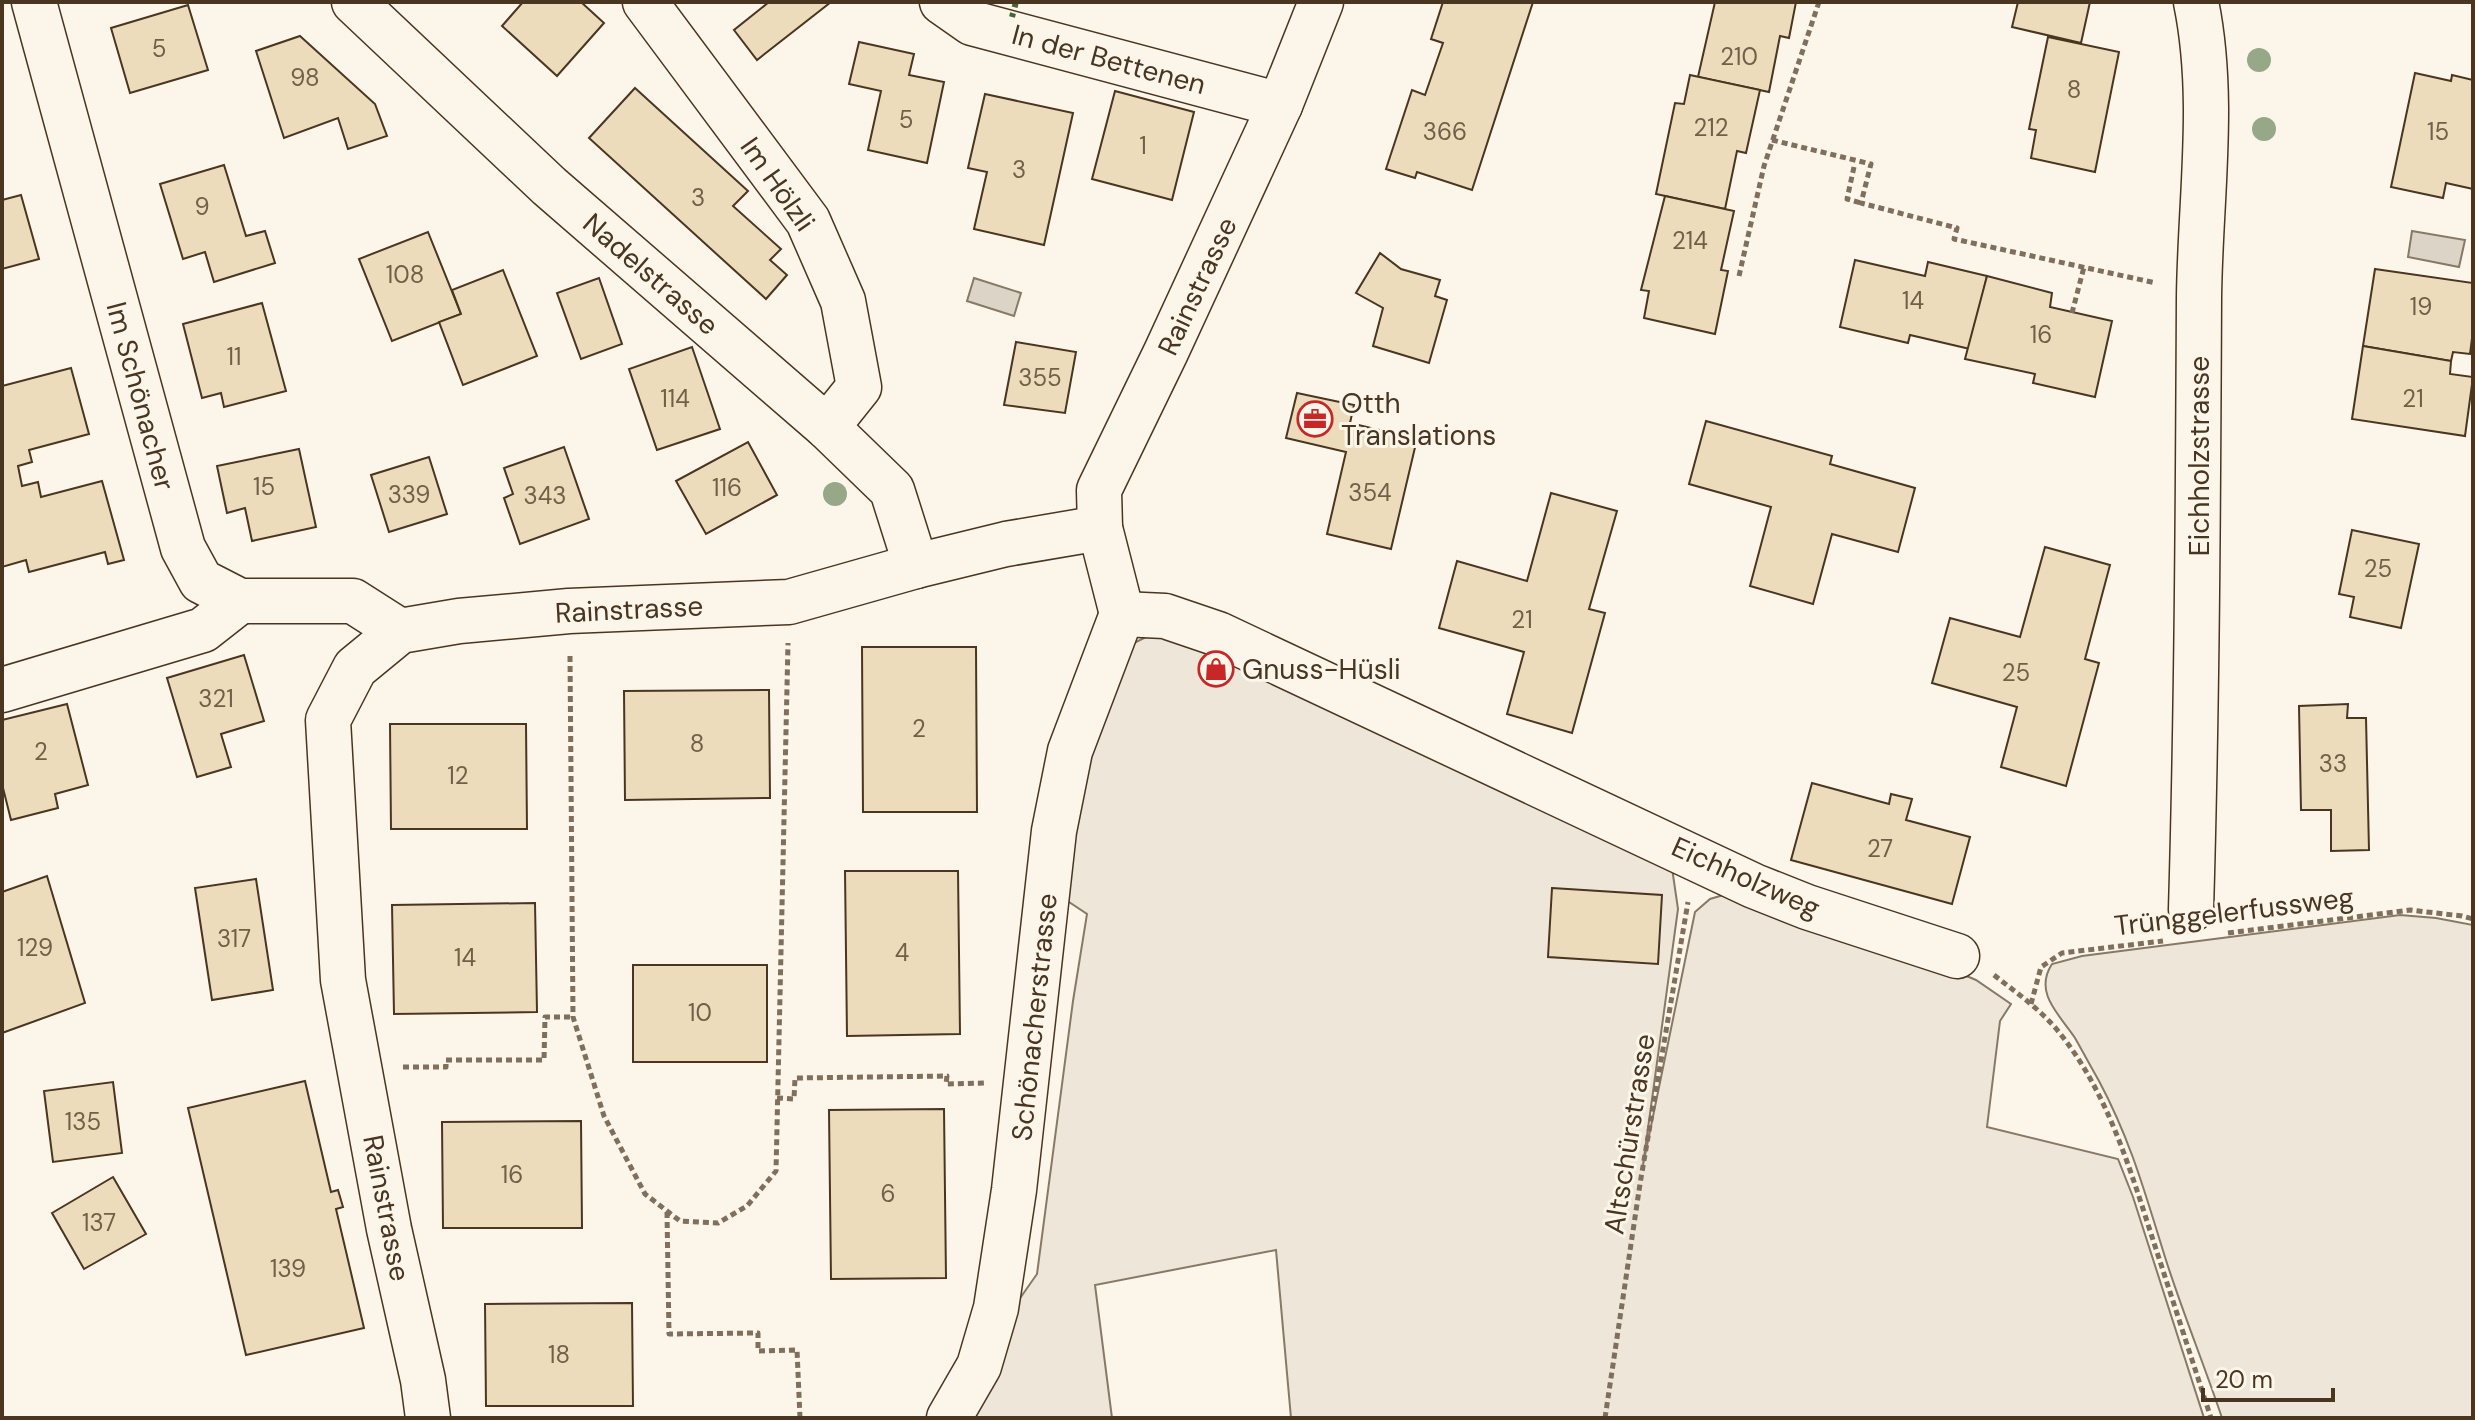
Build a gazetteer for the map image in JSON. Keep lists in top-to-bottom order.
{
  "streets": {
    "street": [
      "In der Bettenen",
      "Im Hölzli",
      "Nadelstrasse",
      "Rainstrasse",
      "Im Schönacher",
      "Eichholzstrasse",
      "Eichholzweg",
      "Schönacherstrasse"
    ],
    "path": ["Trünggelerfussweg", "Altschürstrasse"]
  },
  "crossings": [
    ["In der Bettenen", "Rainstrasse"],
    ["Im Hölzli", "Nadelstrasse"],
    ["Nadelstrasse", "Rainstrasse"],
    ["Rainstrasse", "Im Schönacher"],
    ["Eichholzstrasse", "Trünggelerfussweg"],
    ["Eichholzweg", "Schönacherstrasse"],
    ["Eichholzweg", "Altschürstrasse"]
  ],
  "places": {
    "office": ["Otth Translations"],
    "shop": ["Gnuss-Hüsli"]
  },
  "house_numbers": [
    "5",
    "210",
    "98",
    "8",
    "5",
    "212",
    "366",
    "15",
    "1",
    "3",
    "3",
    "9",
    "214",
    "108",
    "14",
    "19",
    "16",
    "11",
    "355",
    "114",
    "21",
    "15",
    "116",
    "354",
    "339",
    "343",
    "25",
    "21",
    "25",
    "321",
    "2",
    "8",
    "2",
    "33",
    "12",
    "27",
    "317",
    "129",
    "4",
    "14",
    "10",
    "135",
    "16",
    "6",
    "137",
    "139",
    "18"
  ],
  "scale_bar": "20 m"
}
